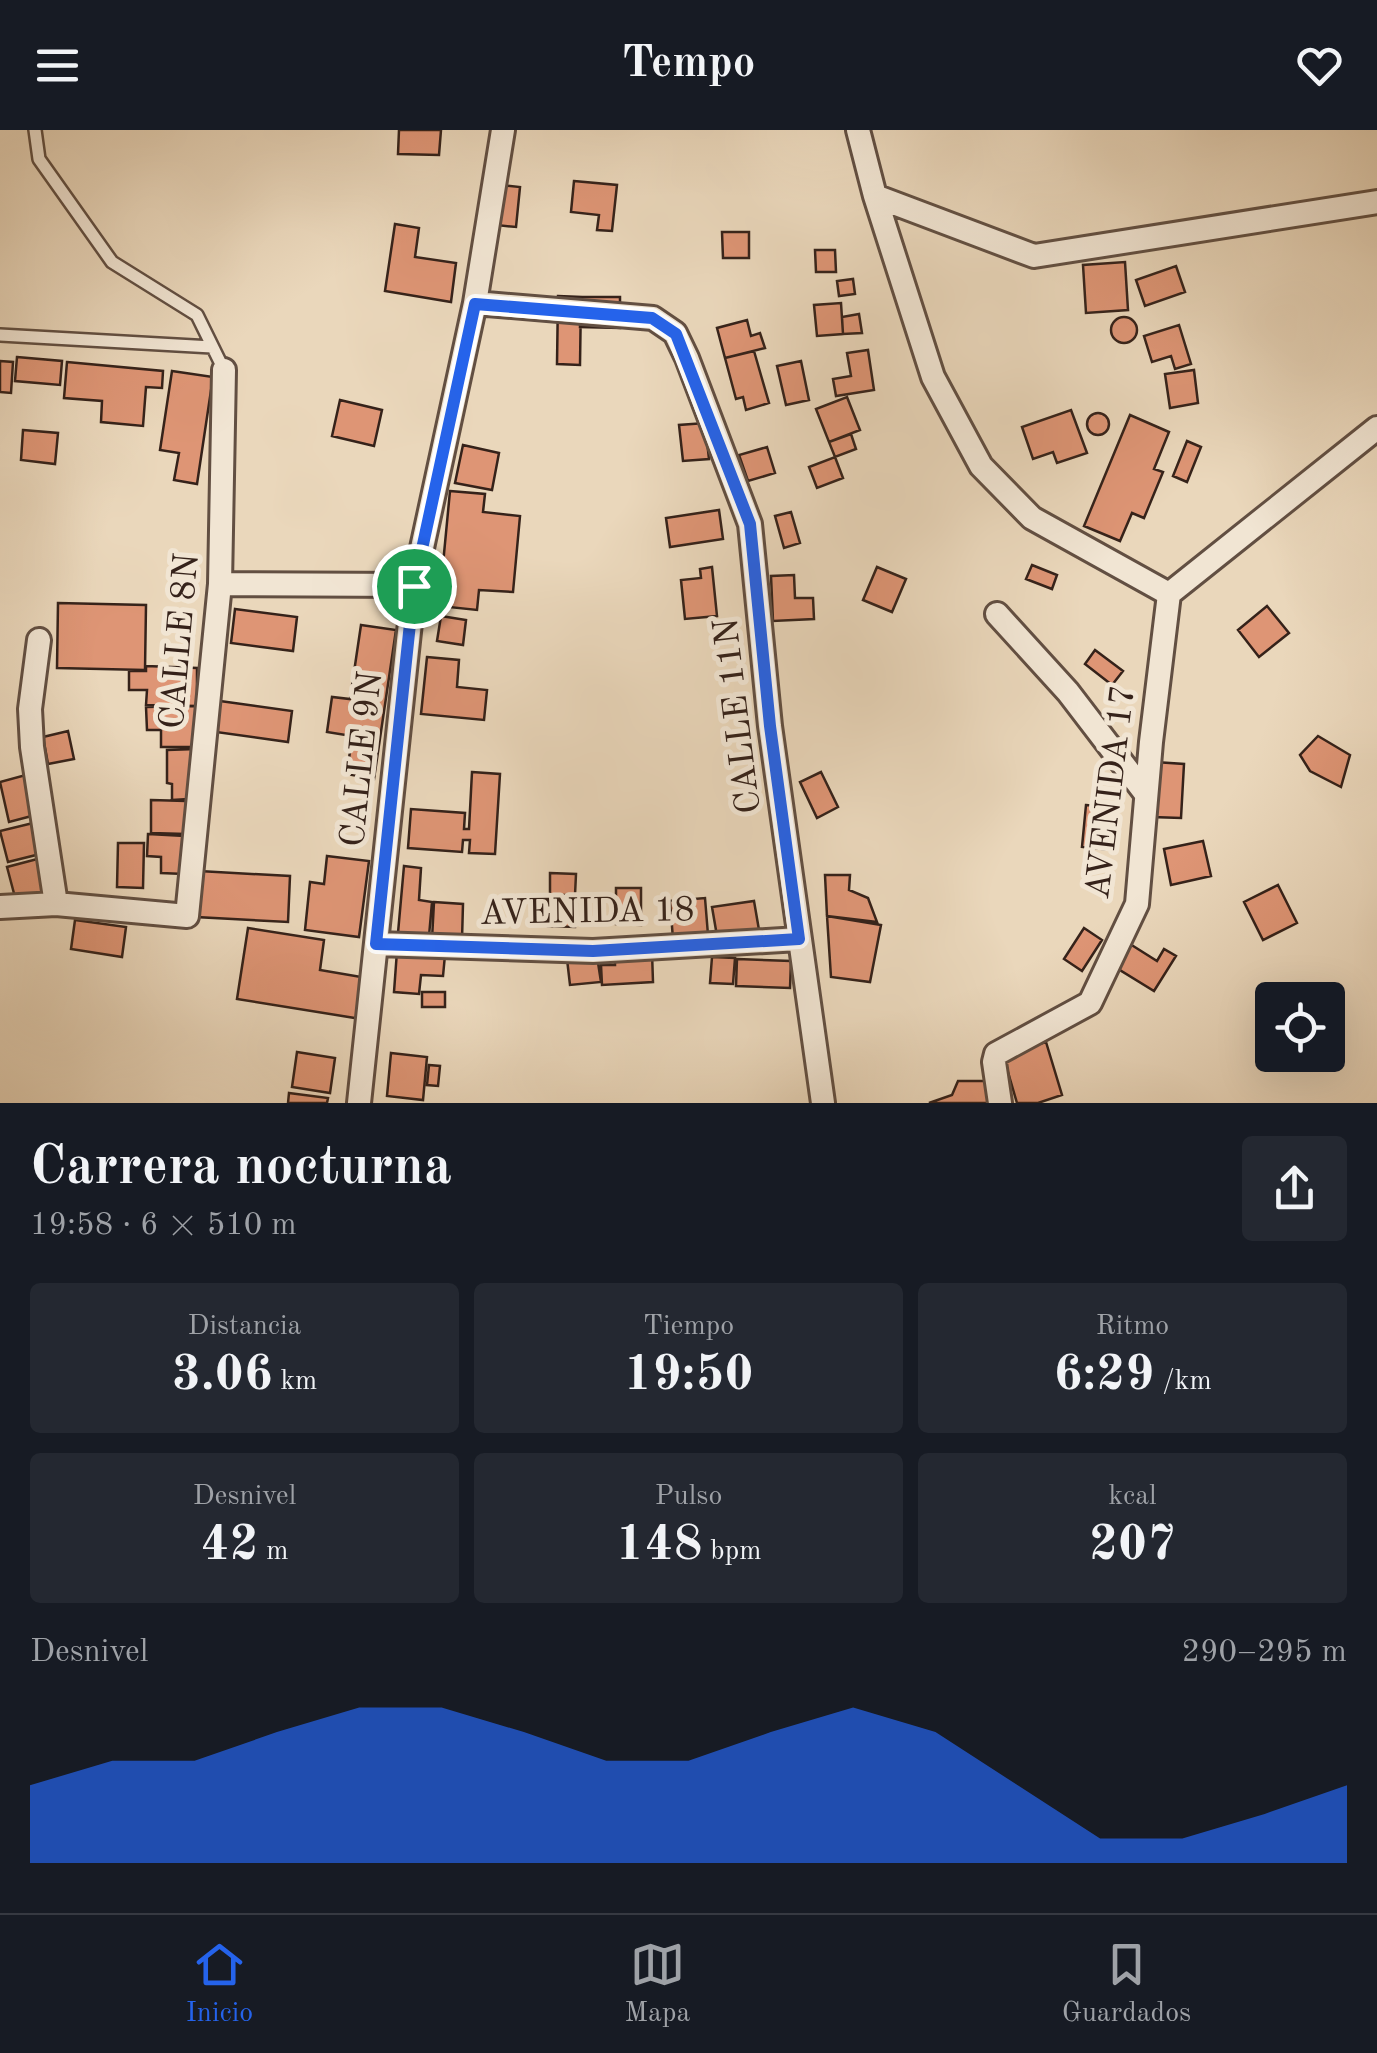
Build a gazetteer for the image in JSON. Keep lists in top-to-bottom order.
{
  "streets": {
    "street": [
      "CALLE 8N",
      "CALLE 11N",
      "CALLE 9N",
      "AVENIDA 17",
      "AVENIDA 18"
    ]
  },
  "crossings": [
    ["CALLE 11N", "CALLE 9N"],
    ["CALLE 11N", "AVENIDA 18"],
    ["CALLE 9N", "AVENIDA 18"]
  ],
  "page": {
    "header": "Tempo",
    "heading": ["Carrera nocturna", "19:58 · 6 × 510 m"],
    "stats": [
      ["Distancia", "3.06 km"],
      ["Tiempo", "19:50"],
      ["Ritmo", "6:29 /km"],
      ["Desnivel", "42 m"],
      ["Pulso", "148 bpm"],
      ["kcal", "207"]
    ],
    "chart": ["Desnivel", "290–295 m"],
    "tabs": ["Inicio", "Mapa", "Guardados"]
  }
}
